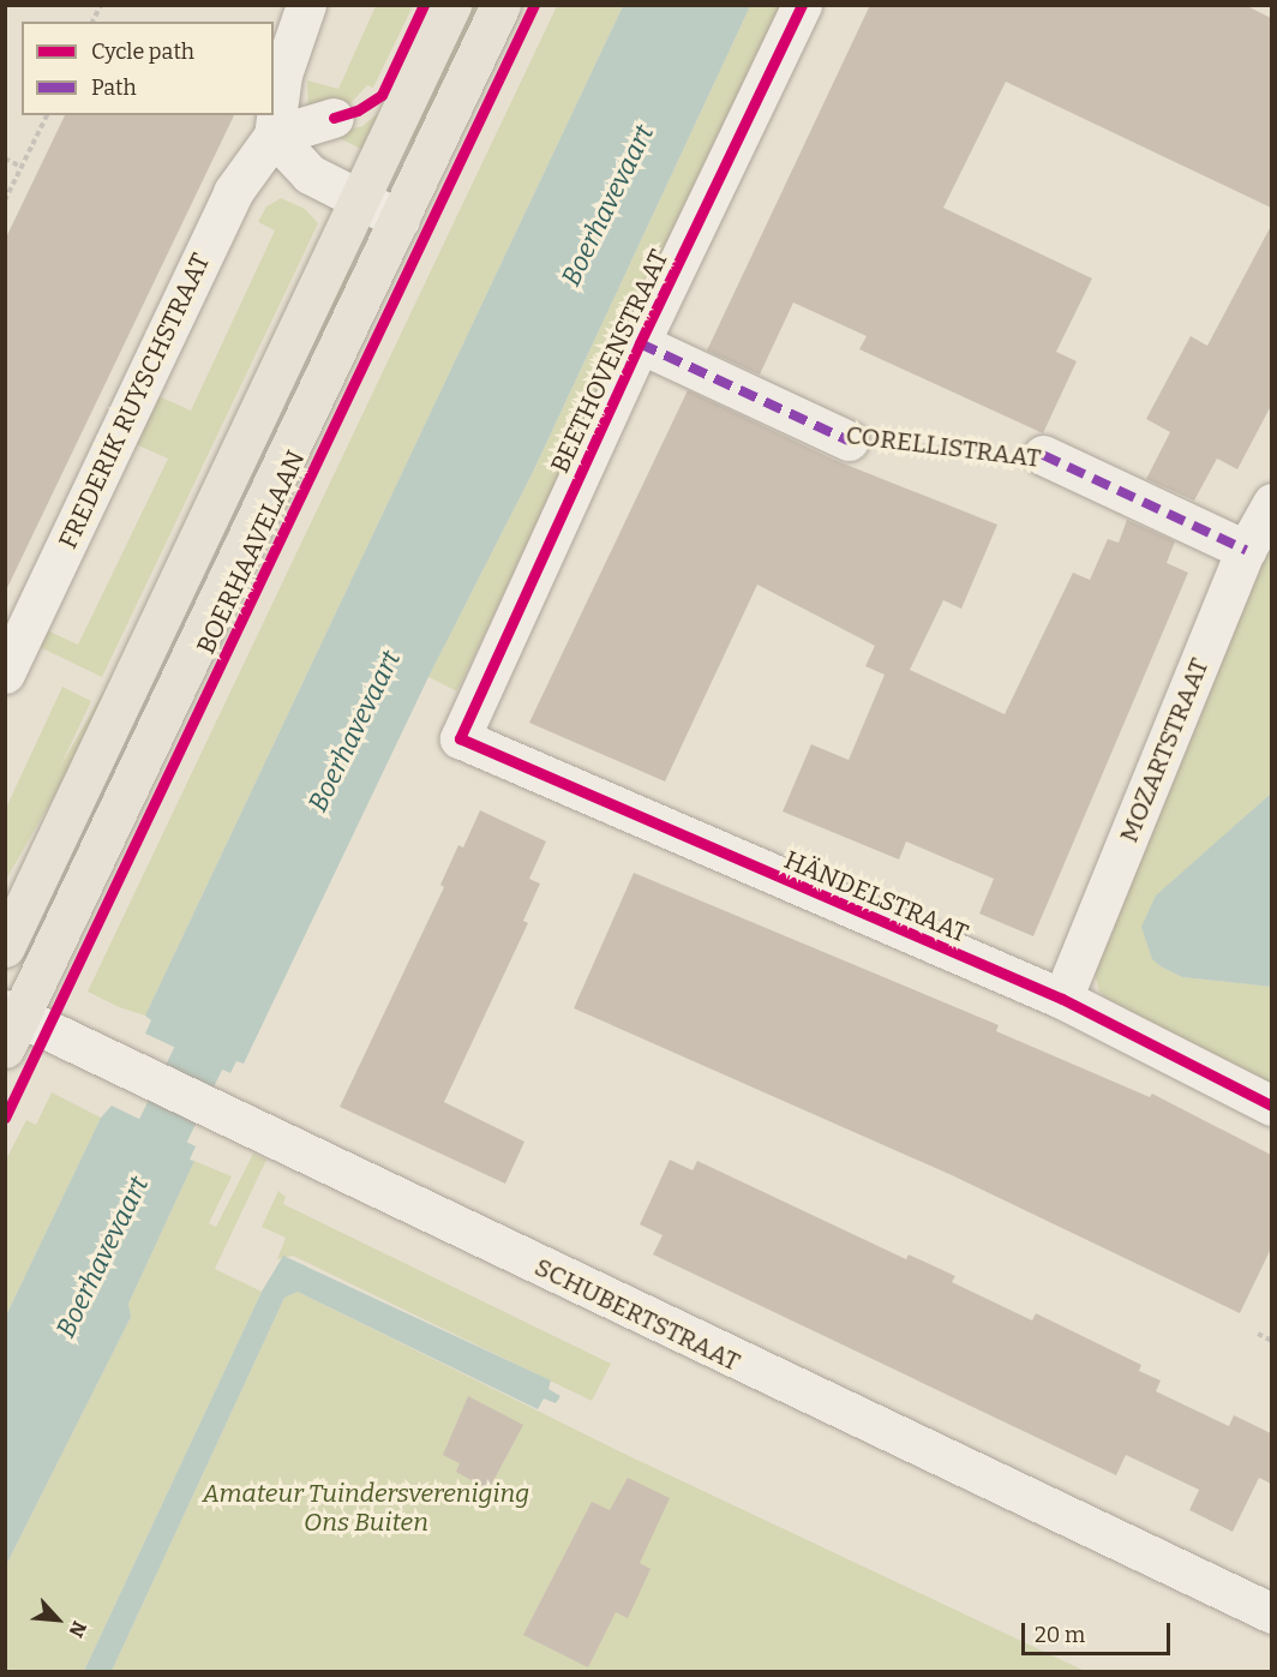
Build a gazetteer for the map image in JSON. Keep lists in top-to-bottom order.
{
  "streets": {
    "main road": ["BOERHAAVELAAN"],
    "street": [
      "BEETHOVENSTRAAT",
      "FREDERIK RUYSCHSTRAAT",
      "CORELLISTRAAT",
      "MOZARTSTRAAT",
      "HÄNDELSTRAAT",
      "SCHUBERTSTRAAT"
    ]
  },
  "crossings": [
    ["BEETHOVENSTRAAT", "CORELLISTRAAT"],
    ["BEETHOVENSTRAAT", "HÄNDELSTRAAT"],
    ["CORELLISTRAAT", "MOZARTSTRAAT"],
    ["BOERHAAVELAAN", "SCHUBERTSTRAAT"],
    ["MOZARTSTRAAT", "HÄNDELSTRAAT"]
  ],
  "water": ["Boerhavevaart"],
  "parks": ["Amateur Tuindersvereniging Ons Buiten"],
  "legend": ["Cycle path", "Path"],
  "scale_bar": "20 m",
  "north": "bottom right"
}
